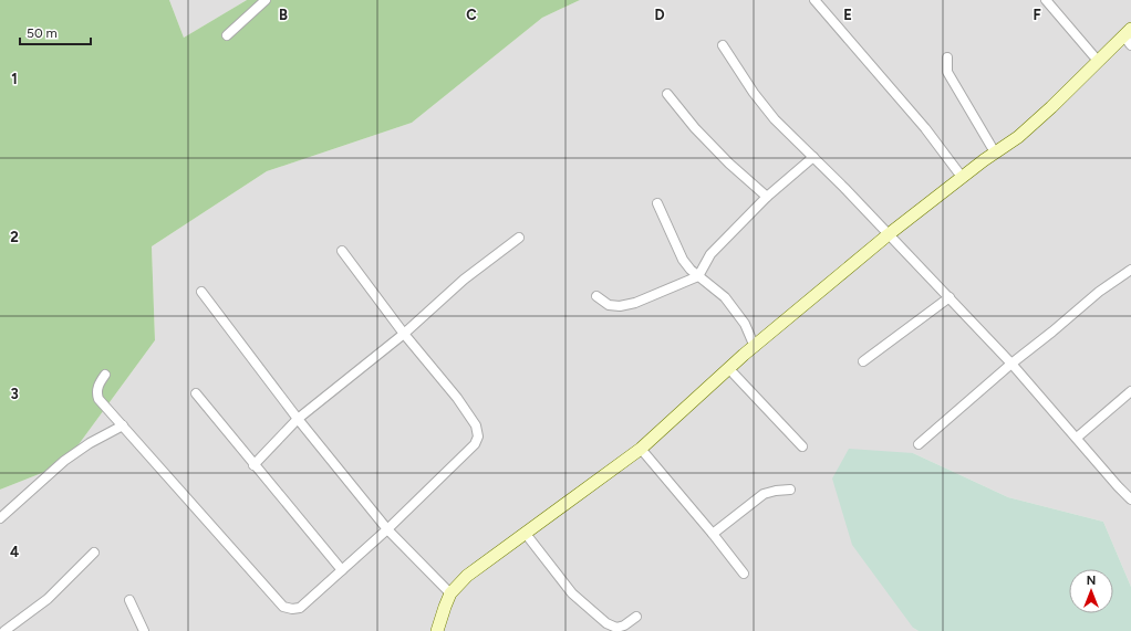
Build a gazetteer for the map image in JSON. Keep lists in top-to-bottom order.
{
  "scale_bar": "50 m",
  "north": "top",
  "grid": {
    "columns": [
      "B",
      "C",
      "D",
      "E",
      "F"
    ],
    "rows": [
      "1",
      "2",
      "3",
      "4"
    ]
  }
}
